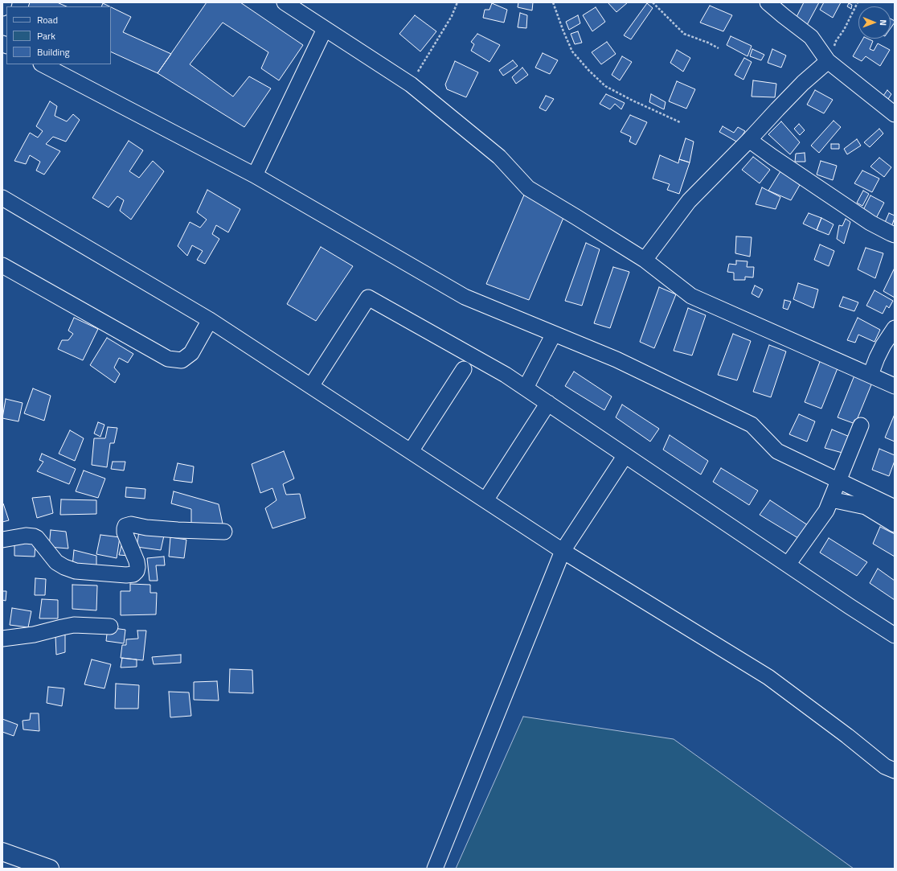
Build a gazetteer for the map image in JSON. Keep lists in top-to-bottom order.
{
  "legend": ["Road", "Park", "Building"],
  "north": "right"
}
